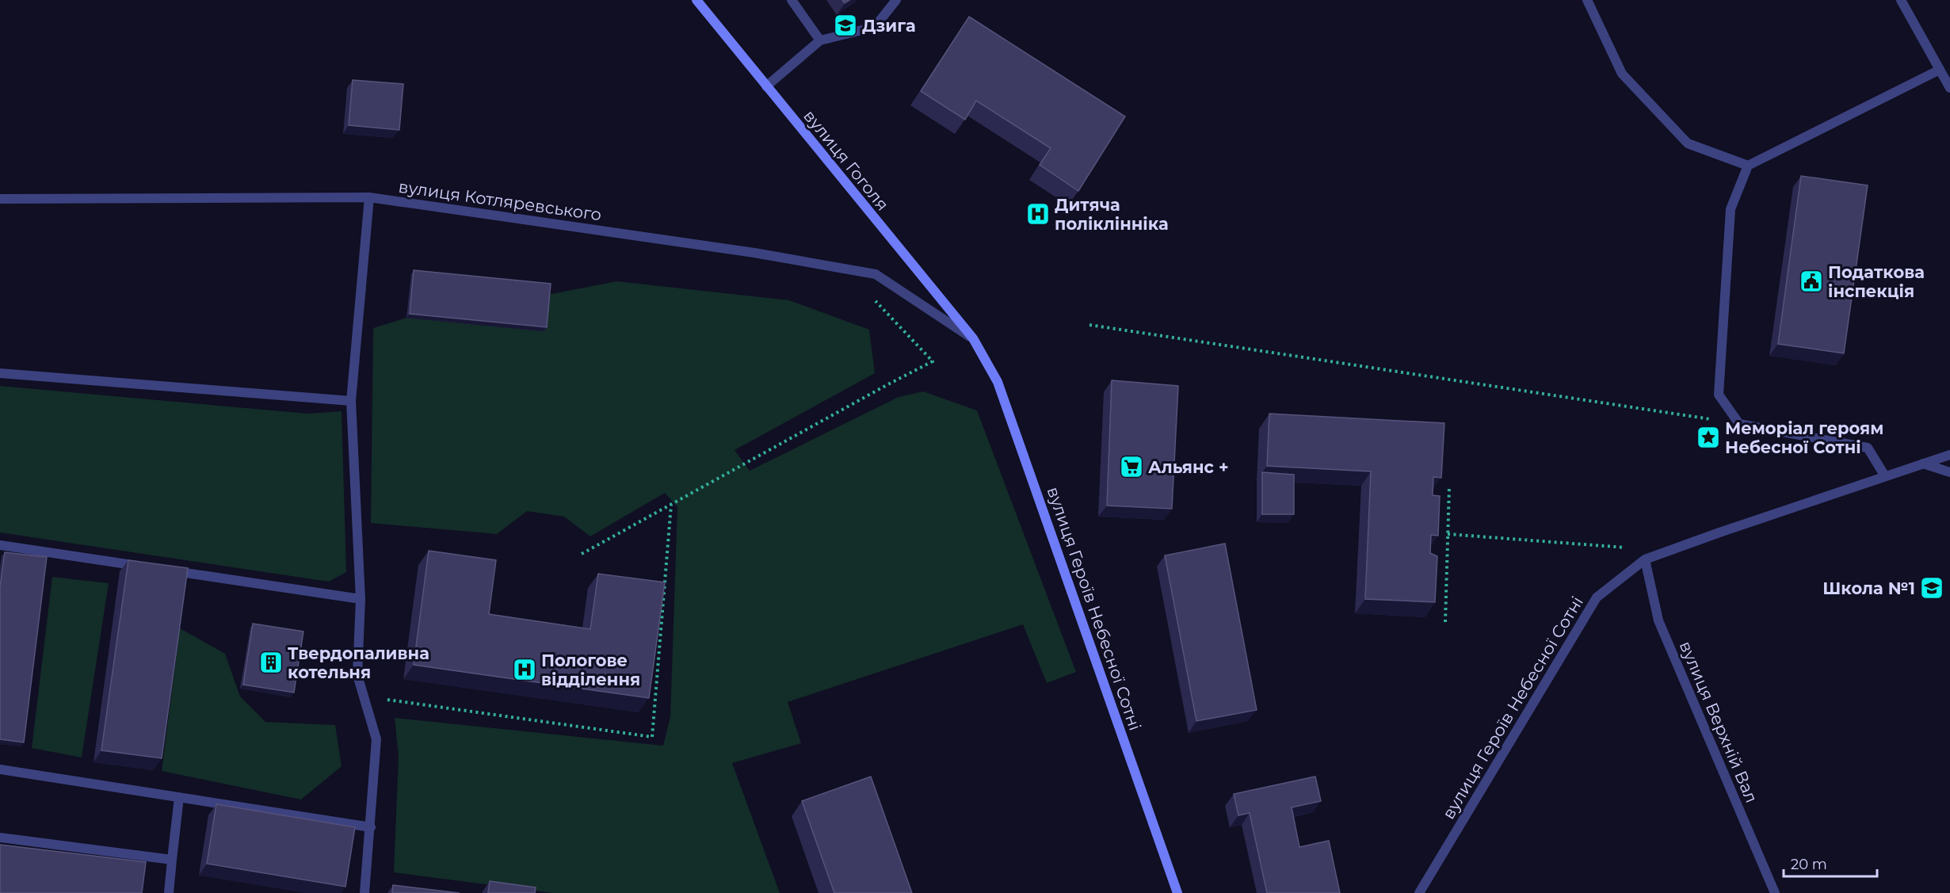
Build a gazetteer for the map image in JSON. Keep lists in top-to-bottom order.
{
  "streets": {
    "street": [
      "вулиця Гоголя",
      "вулиця Котляревського",
      "вулиця Героїв Небесної Сотні",
      "вулиця Верхній Вал"
    ]
  },
  "crossings": [
    ["вулиця Гоголя", "вулиця Котляревського"],
    ["вулиця Гоголя", "вулиця Героїв Небесної Сотні"],
    ["вулиця Котляревського", "вулиця Героїв Небесної Сотні"],
    ["вулиця Героїв Небесної Сотні", "вулиця Верхній Вал"]
  ],
  "places": {
    "school or university": ["Дзига", "Школа №1"],
    "hospital": ["Дитяча поліклінніка", "Пологове відділення"],
    "public building": ["Податкова інспекція"],
    "place": ["Меморіал героям Небесної Сотні"],
    "supermarket": ["Альянс +"],
    "building": ["Твердопаливна котельня"]
  },
  "scale_bar": "20 m"
}
